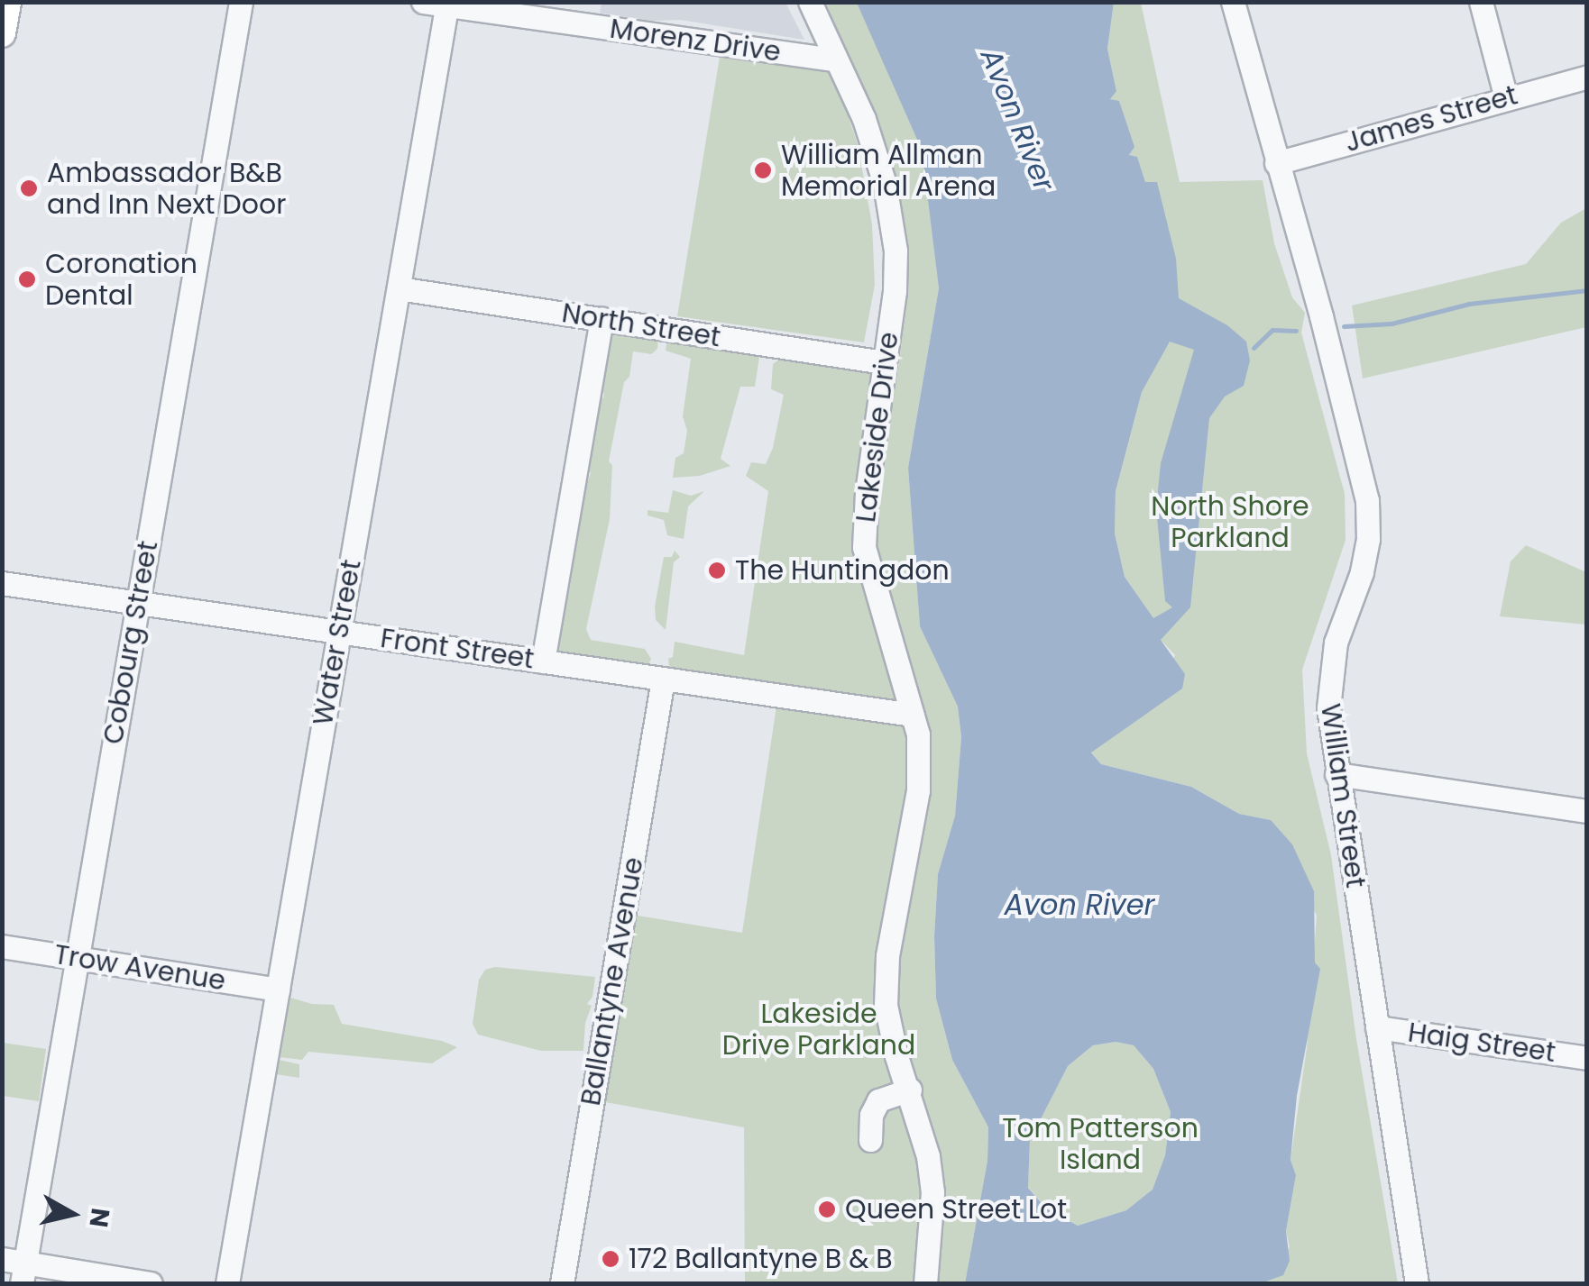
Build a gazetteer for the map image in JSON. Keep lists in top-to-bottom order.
{
  "streets": {
    "street": [
      "Morenz Drive",
      "James Street",
      "North Street",
      "Lakeside Drive",
      "Cobourg Street",
      "Water Street",
      "Front Street",
      "William Street",
      "Trow Avenue",
      "Ballantyne Avenue",
      "Haig Street"
    ]
  },
  "crossings": [
    ["Morenz Drive", "Lakeside Drive"],
    ["Morenz Drive", "Water Street"],
    ["James Street", "William Street"],
    ["North Street", "Lakeside Drive"],
    ["North Street", "Water Street"],
    ["Lakeside Drive", "Front Street"],
    ["Cobourg Street", "Front Street"],
    ["Cobourg Street", "Trow Avenue"],
    ["Water Street", "Front Street"],
    ["Water Street", "Trow Avenue"],
    ["Front Street", "Ballantyne Avenue"],
    ["William Street", "Haig Street"]
  ],
  "water": ["Avon River"],
  "parks": ["North Shore Parkland", "Lakeside Drive Parkland", "Tom Patterson Island"],
  "places": [
    "William Allman Memorial Arena",
    "Ambassador B&B and Inn Next Door",
    "Coronation Dental",
    "The Huntingdon",
    "Queen Street Lot",
    "172 Ballantyne B & B"
  ],
  "north": "right"
}
